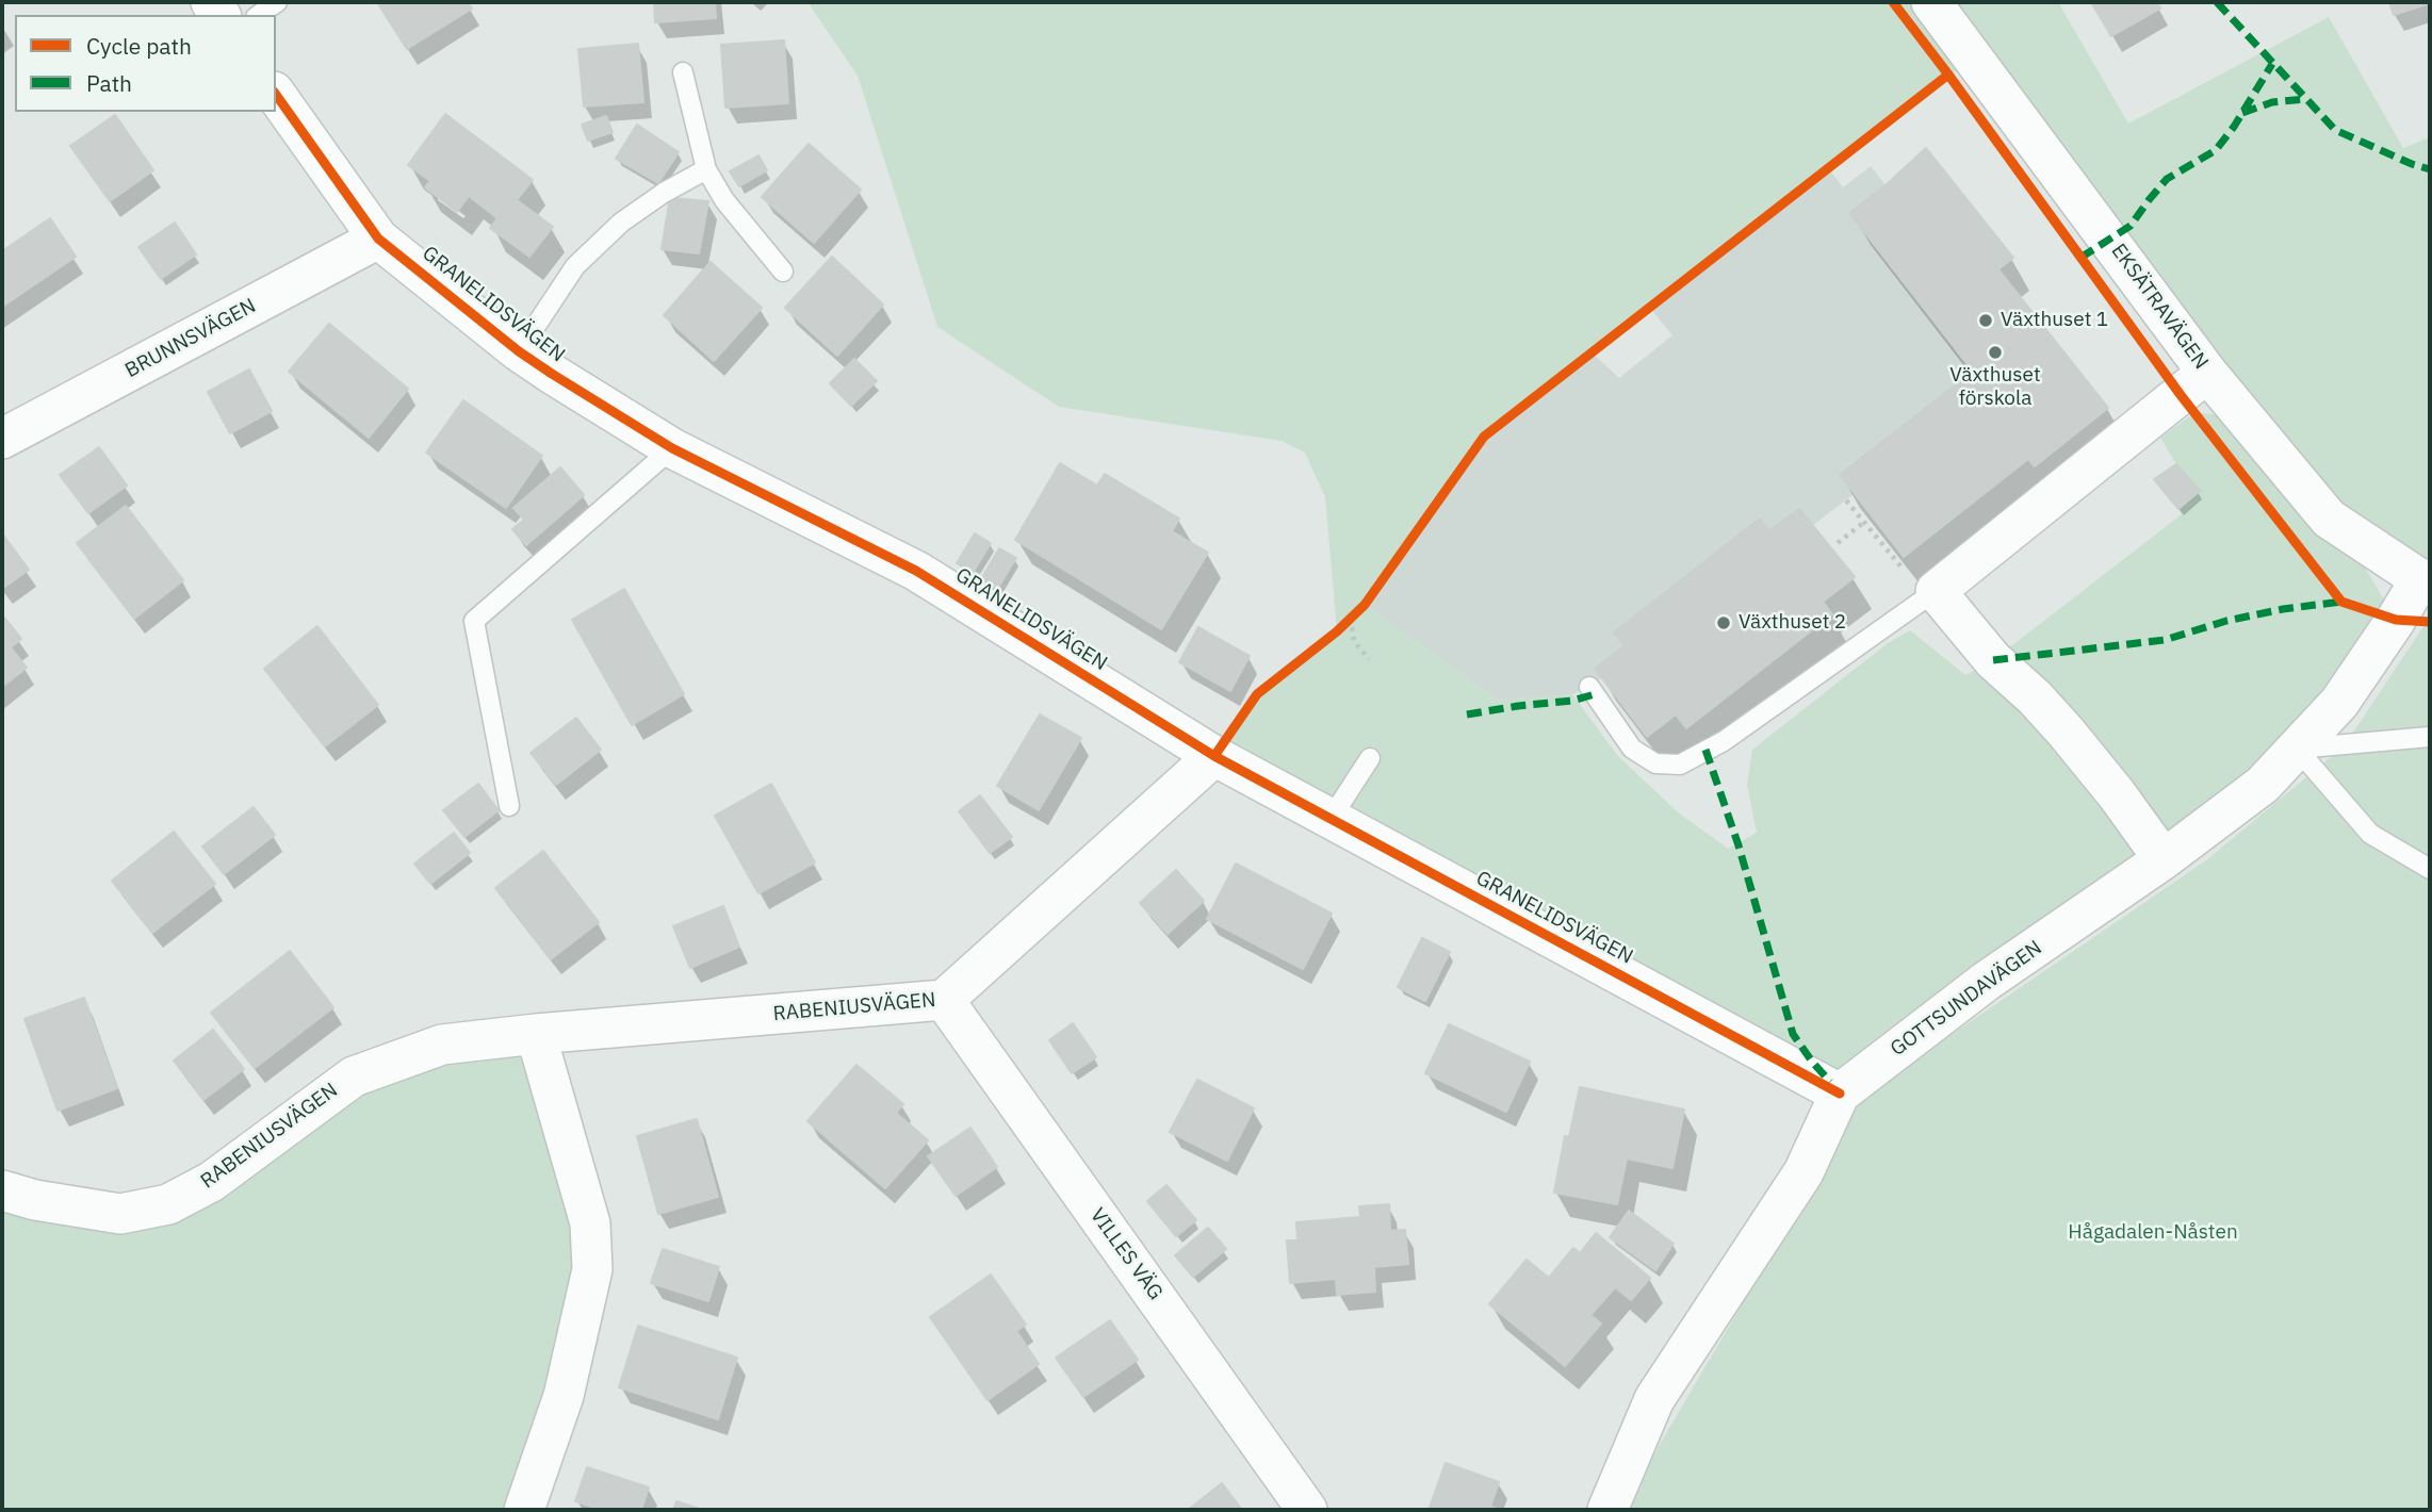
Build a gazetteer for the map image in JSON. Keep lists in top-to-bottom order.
{
  "streets": {
    "street": [
      "GRANELIDSVÄGEN",
      "EKSÄTRAVÄGEN",
      "BRUNNSVÄGEN",
      "GOTTSUNDAVÄGEN",
      "RABENIUSVÄGEN",
      "VILLES VÄG"
    ]
  },
  "crossings": [
    ["GRANELIDSVÄGEN", "BRUNNSVÄGEN"],
    ["GRANELIDSVÄGEN", "GOTTSUNDAVÄGEN"],
    ["GRANELIDSVÄGEN", "RABENIUSVÄGEN"],
    ["EKSÄTRAVÄGEN", "GOTTSUNDAVÄGEN"],
    ["RABENIUSVÄGEN", "VILLES VÄG"]
  ],
  "parks": ["Hågadalen-Nåsten"],
  "places": ["Växthuset 1", "Växthuset förskola", "Växthuset 2"],
  "legend": ["Cycle path", "Path"]
}
